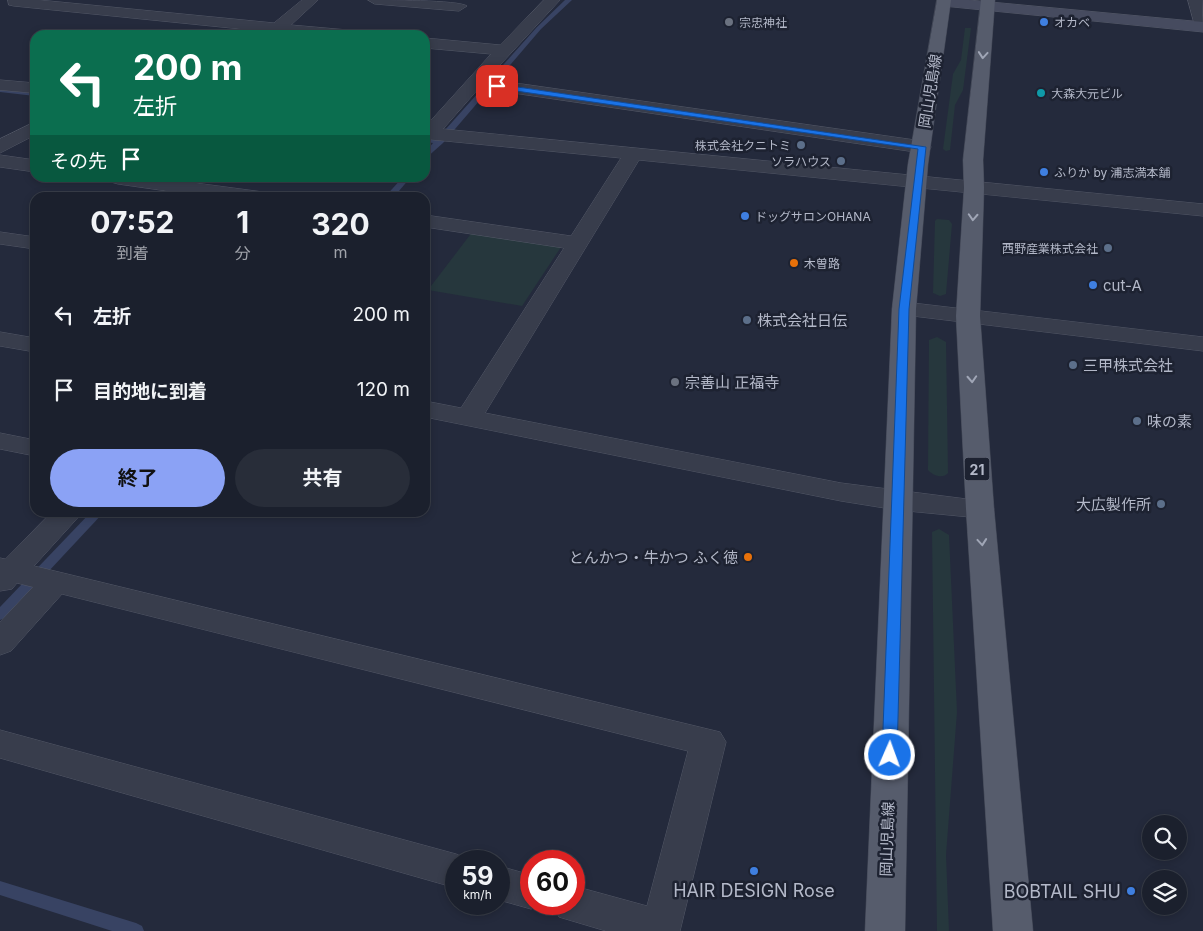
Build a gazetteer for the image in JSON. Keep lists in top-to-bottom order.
{
  "streets": {
    "main road": ["岡山児島線", "21"]
  },
  "places": [
    "宗忠神社",
    "オカベ",
    "大森大元ビル",
    "株式会社クニトミ",
    "ソラハウス",
    "ふりか by 浦志満本舗",
    "ドッグサロンOHANA",
    "西野産業株式会社",
    "木曽路",
    "cut-A",
    "株式会社日伝",
    "三甲株式会社",
    "宗善山 正福寺",
    "味の素",
    "大広製作所",
    "とんかつ・牛かつ ふく徳",
    "HAIR DESIGN Rose",
    "BOBTAIL SHU"
  ],
  "page": {
    "turn": ["200 m", "左折"],
    "then": "その先",
    "eta": [
      "07:52",
      "到着",
      "1",
      "分",
      "320",
      "m"
    ],
    "list": [
      {
        "name": "左折",
        "value": "200 m"
      },
      {
        "name": "目的地に到着",
        "value": "120 m"
      }
    ],
    "buttons": ["終了", "共有"],
    "speed": "59 km/h",
    "limit": "60"
  }
}
